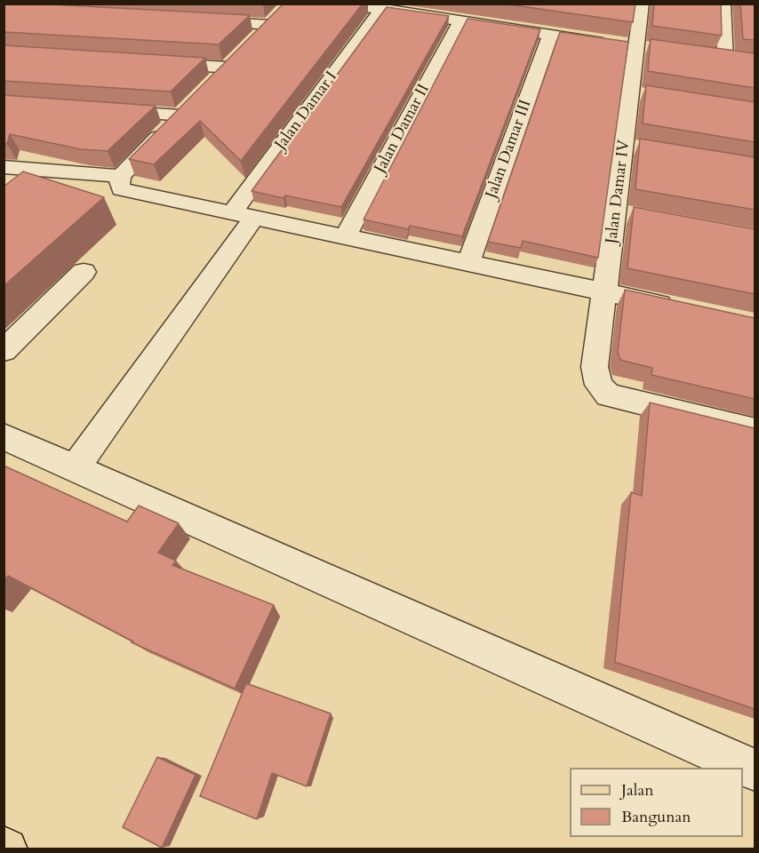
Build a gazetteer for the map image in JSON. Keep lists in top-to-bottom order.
{
  "streets": {
    "street": [
      "Jalan Damar I",
      "Jalan Damar II",
      "Jalan Damar III",
      "Jalan Damar IV"
    ]
  },
  "legend": ["Jalan", "Bangunan"]
}
